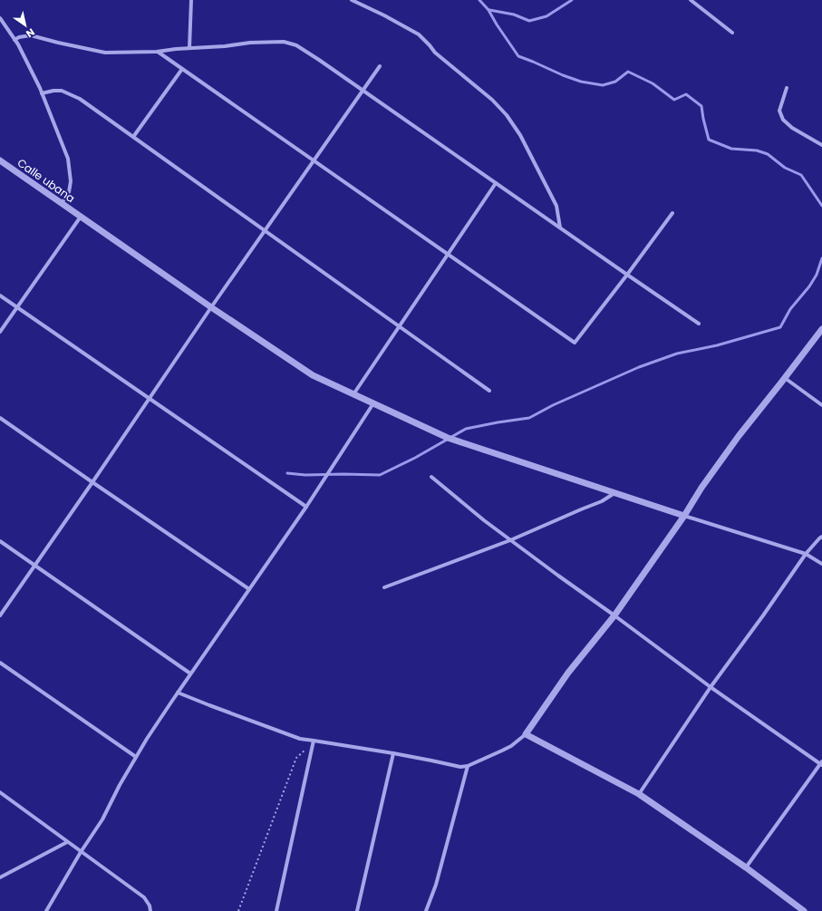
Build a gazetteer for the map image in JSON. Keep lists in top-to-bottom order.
{
  "streets": {
    "street": ["Calle ubana"]
  },
  "north": "bottom right"
}
